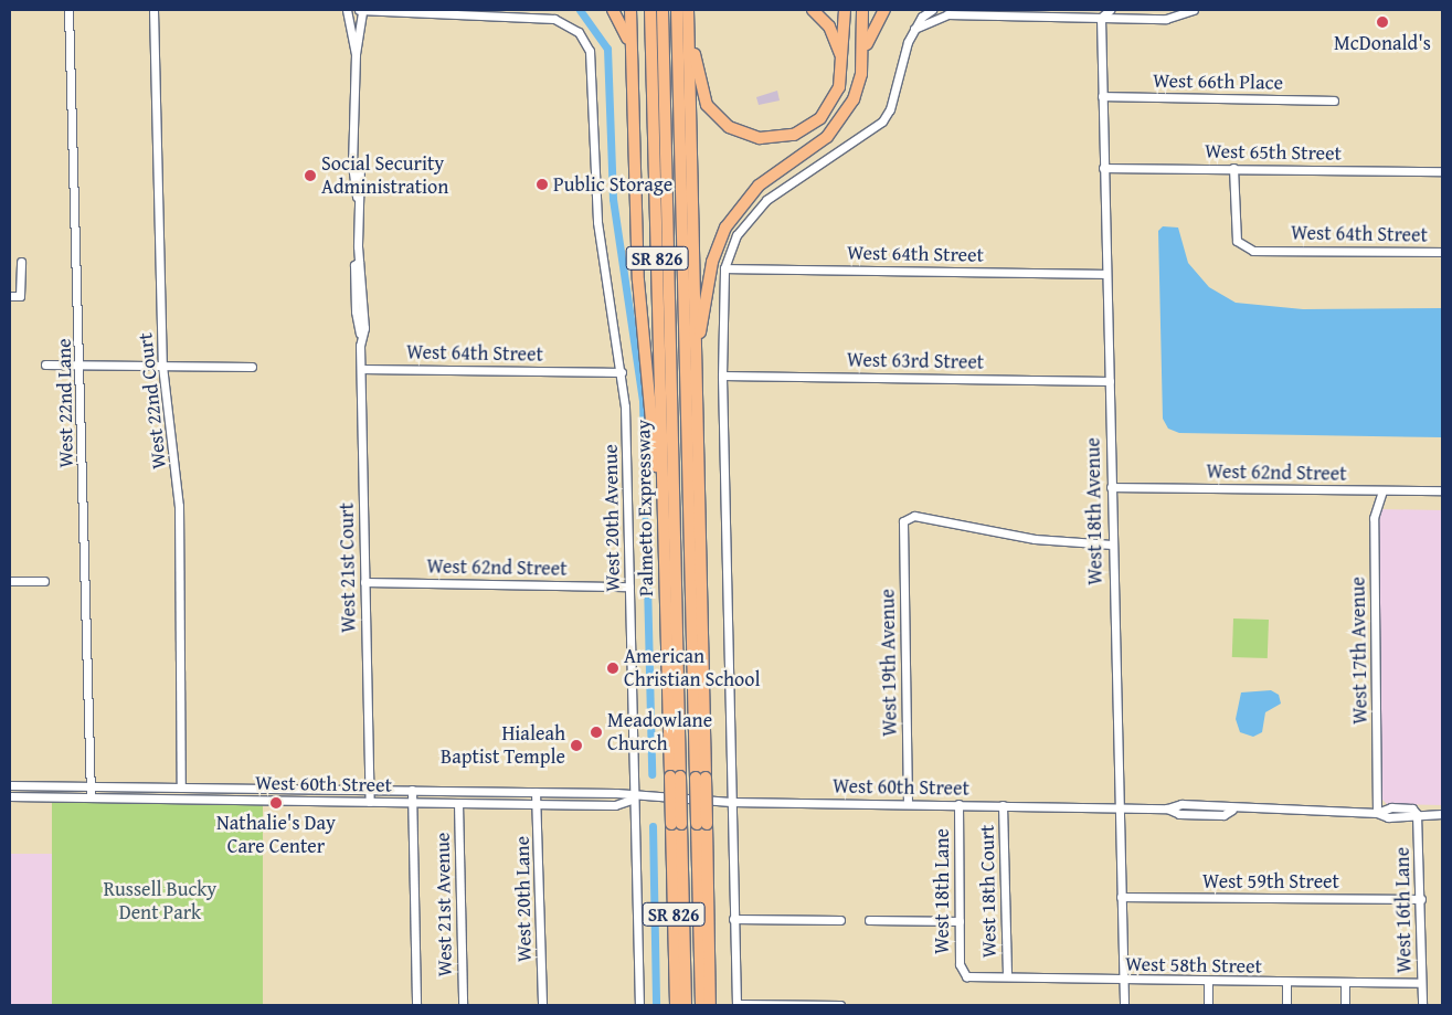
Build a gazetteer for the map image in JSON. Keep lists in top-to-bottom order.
{
  "streets": {
    "highway": ["SR 826", "Palmetto Expressway"],
    "street": [
      "West 66th Place",
      "West 65th Street",
      "West 64th Street",
      "West 63rd Street",
      "West 22nd Court",
      "West 22nd Lane",
      "West 62nd Street",
      "West 18th Avenue",
      "West 20th Avenue",
      "West 21st Court",
      "West 17th Avenue",
      "West 19th Avenue",
      "West 60th Street",
      "West 59th Street",
      "West 18th Lane",
      "West 18th Court",
      "West 20th Lane",
      "West 21st Avenue",
      "West 16th Lane",
      "West 58th Street"
    ]
  },
  "crossings": [
    ["West 66th Place", "West 18th Avenue"],
    ["West 65th Street", "West 64th Street"],
    ["West 65th Street", "West 18th Avenue"],
    ["West 64th Street", "West 18th Avenue"],
    ["West 64th Street", "West 20th Avenue"],
    ["West 64th Street", "West 21st Court"],
    ["West 63rd Street", "West 18th Avenue"],
    ["West 22nd Court", "West 60th Street"],
    ["West 22nd Lane", "West 60th Street"],
    ["West 62nd Street", "West 18th Avenue"],
    ["West 62nd Street", "West 20th Avenue"],
    ["West 62nd Street", "West 21st Court"],
    ["West 62nd Street", "West 17th Avenue"],
    ["West 18th Avenue", "West 19th Avenue"],
    ["West 18th Avenue", "West 60th Street"],
    ["West 18th Avenue", "West 59th Street"],
    ["West 18th Avenue", "West 58th Street"],
    ["West 20th Avenue", "West 21st Court"],
    ["West 20th Avenue", "West 60th Street"],
    ["West 21st Court", "West 60th Street"],
    ["West 17th Avenue", "West 60th Street"],
    ["West 19th Avenue", "West 60th Street"],
    ["West 60th Street", "West 18th Lane"],
    ["West 60th Street", "West 18th Court"],
    ["West 60th Street", "West 20th Lane"],
    ["West 60th Street", "West 21st Avenue"],
    ["West 60th Street", "West 16th Lane"],
    ["West 59th Street", "West 16th Lane"],
    ["West 18th Lane", "West 58th Street"],
    ["West 18th Court", "West 58th Street"],
    ["West 16th Lane", "West 58th Street"]
  ],
  "parks": ["Russell Bucky Dent Park"],
  "places": [
    "McDonald's",
    "Social Security Administration",
    "Public Storage",
    "American Christian School",
    "Meadowlane Church",
    "Hialeah Baptist Temple",
    "Nathalie's Day Care Center"
  ]
}
